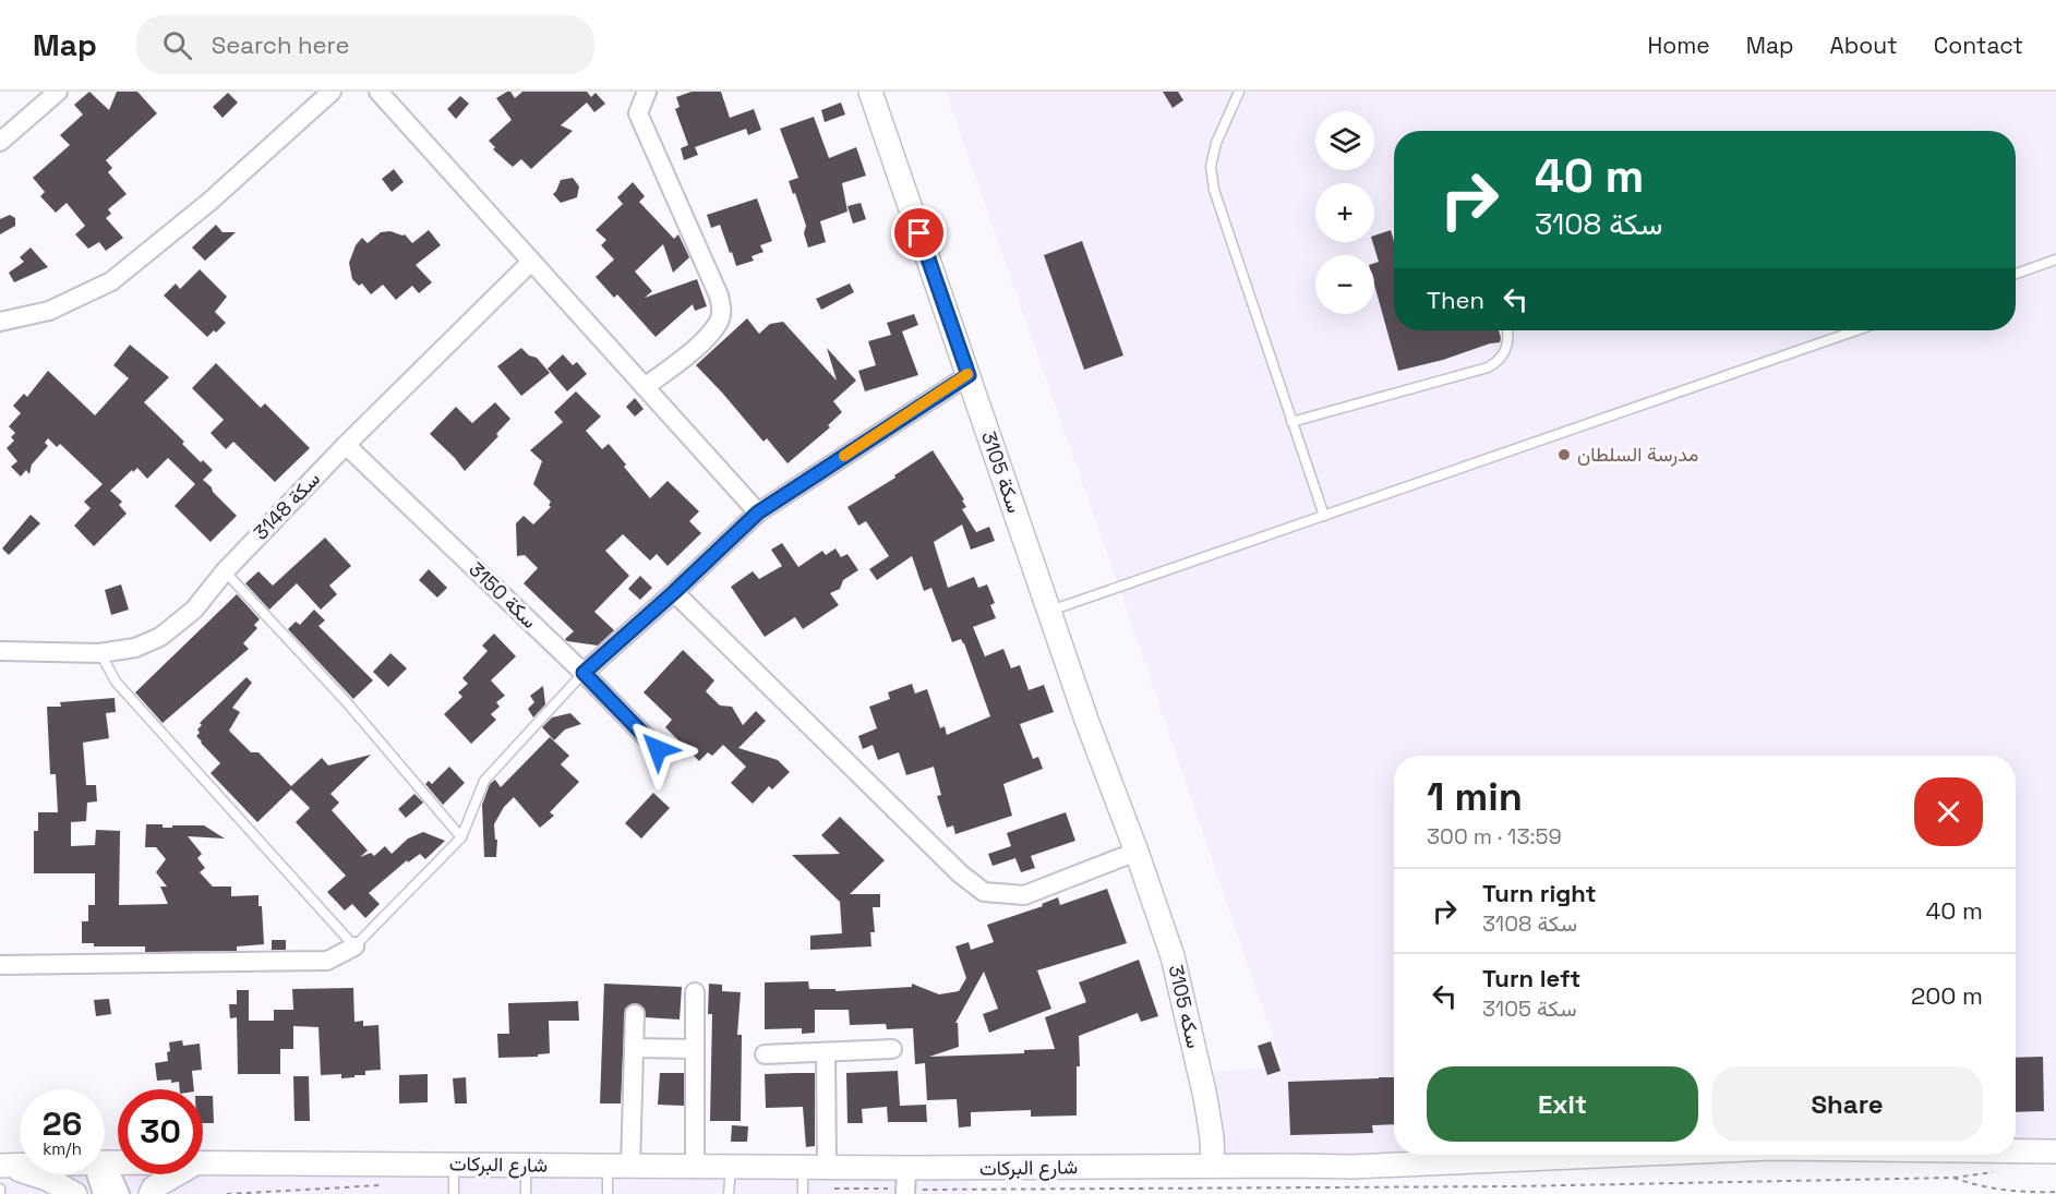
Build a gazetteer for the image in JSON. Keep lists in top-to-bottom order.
{
  "streets": {
    "street": [
      "سكة 3105",
      "سكة 3148",
      "سكة 3150",
      "سكه 3105",
      "شارع البركات"
    ]
  },
  "crossings": [
    ["سكة 3105", "سكه 3105"],
    ["سكة 3148", "سكة 3150"],
    ["سكه 3105", "شارع البركات"]
  ],
  "places": ["مدرسة السلطان"],
  "page": {
    "header": "Map",
    "search": "Search here",
    "nav": [
      "Home",
      "Map",
      "About",
      "Contact"
    ],
    "map_buttons": ["+", "−"],
    "turn": ["40 m", "سكة 3108"],
    "then": "Then",
    "heading": ["1 min", "300 m · 13:59"],
    "list": [
      {
        "name": "Turn right",
        "note": "سكة 3108",
        "value": "40 m"
      },
      {
        "name": "Turn left",
        "note": "سكة 3105",
        "value": "200 m"
      }
    ],
    "buttons": ["Exit", "Share"],
    "speed": "26 km/h",
    "limit": "30"
  }
}
